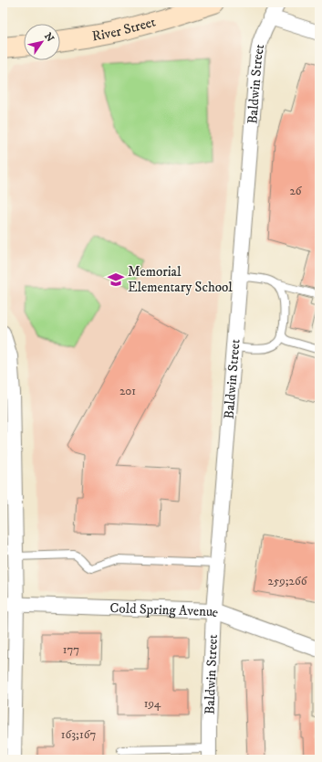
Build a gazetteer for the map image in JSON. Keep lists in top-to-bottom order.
{
  "streets": {
    "main road": ["River Street"],
    "street": ["Baldwin Street", "Cold Spring Avenue"]
  },
  "crossings": [
    ["Baldwin Street", "Cold Spring Avenue"]
  ],
  "places": {
    "school or university": ["Memorial Elementary School"]
  },
  "house_numbers": [
    "26",
    "201",
    "259;266",
    "177",
    "194",
    "163;167"
  ],
  "north": "top right"
}
